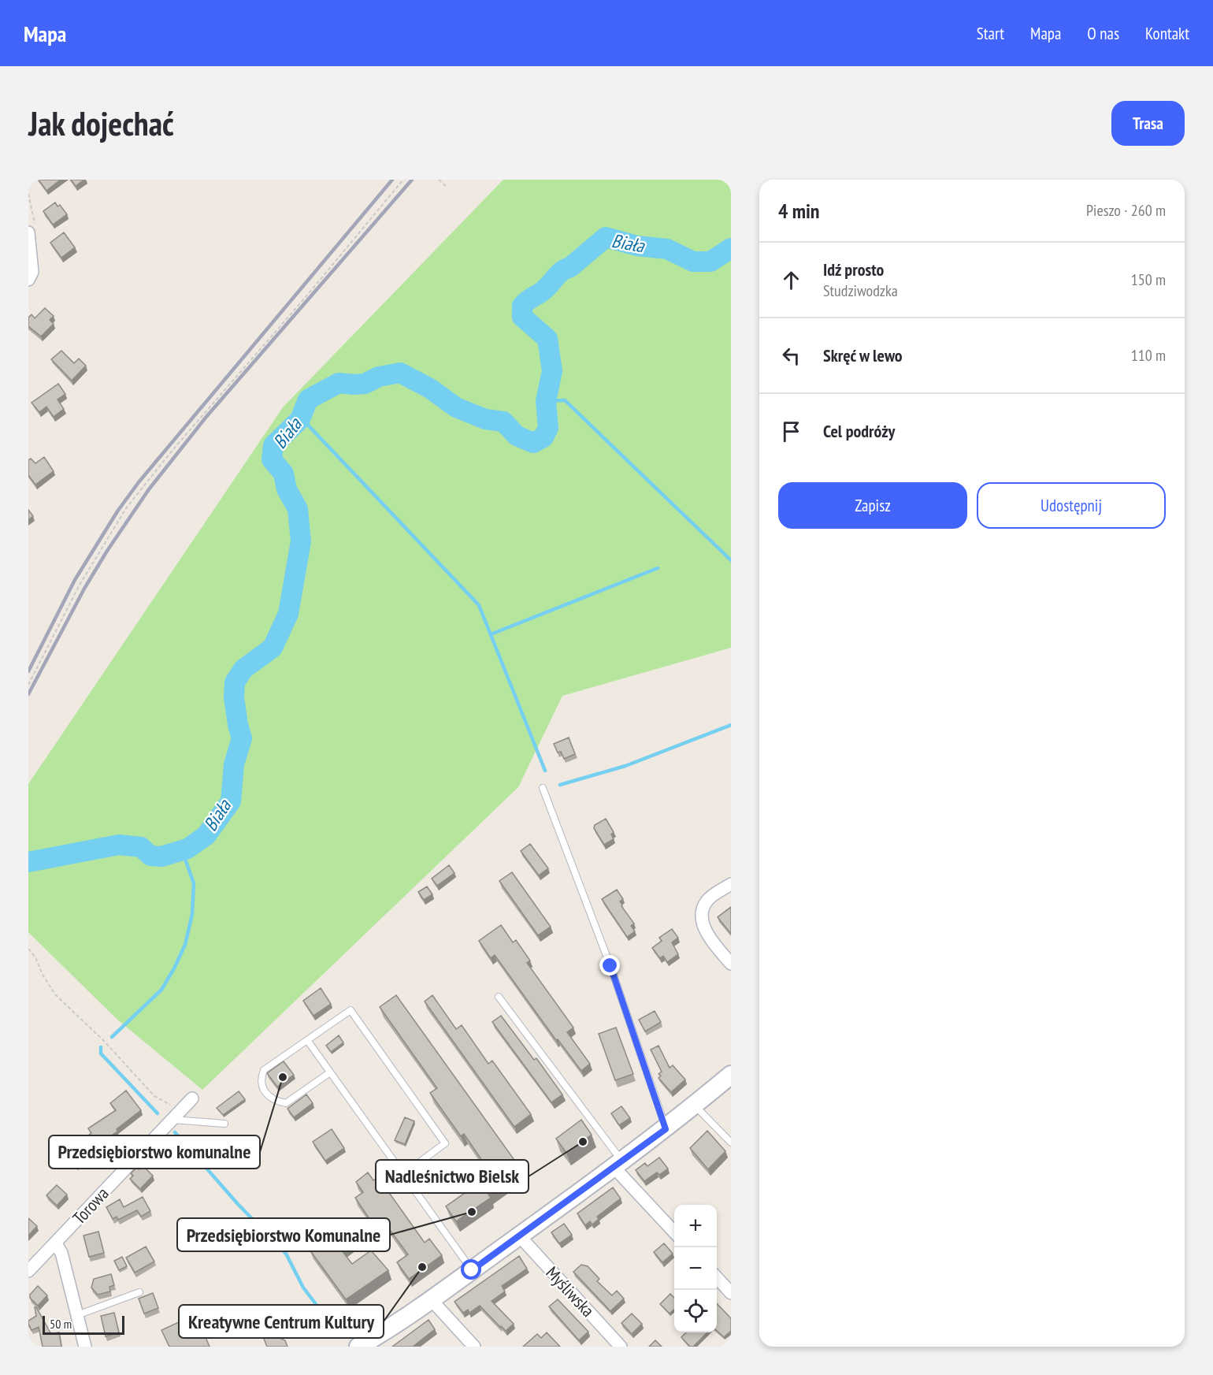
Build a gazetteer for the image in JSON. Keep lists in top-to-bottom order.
{
  "streets": {
    "street": ["Torowa", "Myśliwska"]
  },
  "water": ["Biała"],
  "places": [
    "Przedsiębiorstwo komunalne",
    "Nadleśnictwo Bielsk",
    "Przedsiębiorstwo Komunalne",
    "Kreatywne Centrum Kultury"
  ],
  "scale_bar": "50 m",
  "page": {
    "header": "Mapa",
    "nav": [
      "Start",
      "Mapa",
      "O nas",
      "Kontakt"
    ],
    "buttons": [
      "Trasa",
      ["Zapisz", "Udostępnij"]
    ],
    "title": "Jak dojechać",
    "heading": ["4 min", "Pieszo · 260 m"],
    "list": [
      ["Idź prosto", "Studziwodzka", "150 m"],
      ["Skręć w lewo", "110 m"],
      "Cel podróży"
    ],
    "map_buttons": ["+", "−"],
    "scale": "50 m"
  }
}
